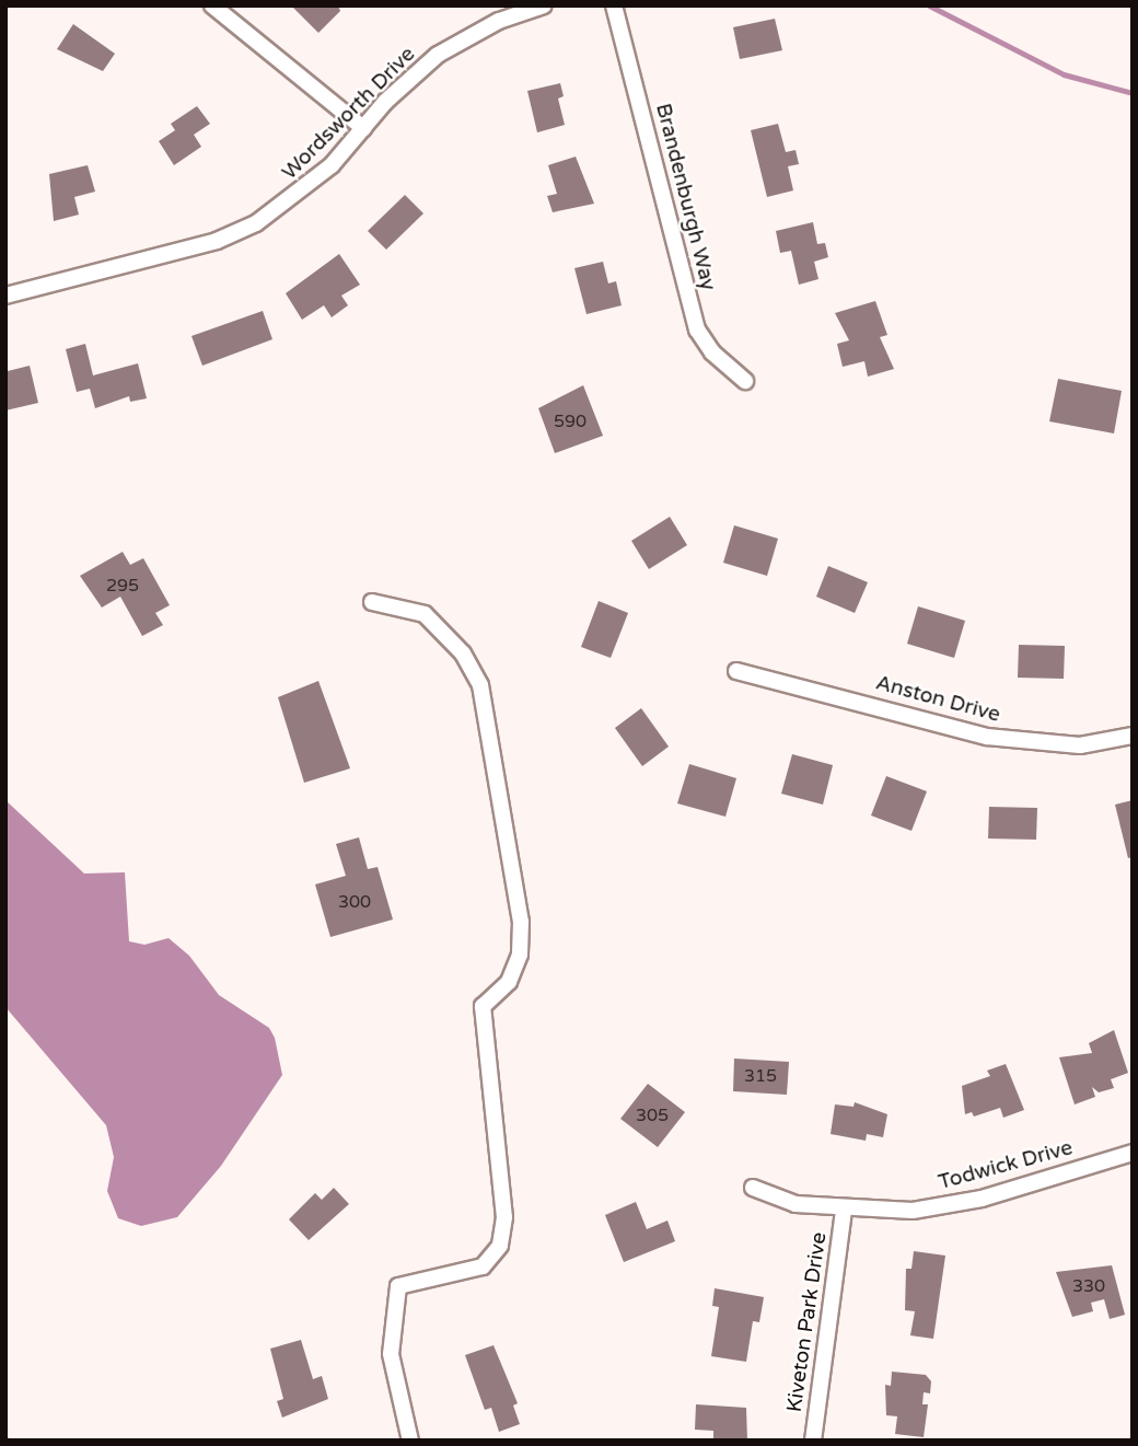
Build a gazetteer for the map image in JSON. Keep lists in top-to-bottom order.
{
  "streets": {
    "street": [
      "Wordsworth Drive",
      "Brandenburgh Way",
      "Anston Drive",
      "Todwick Drive",
      "Kiveton Park Drive"
    ]
  },
  "crossings": [
    ["Todwick Drive", "Kiveton Park Drive"]
  ],
  "house_numbers": [
    "590",
    "295",
    "300",
    "315",
    "305",
    "330"
  ]
}
